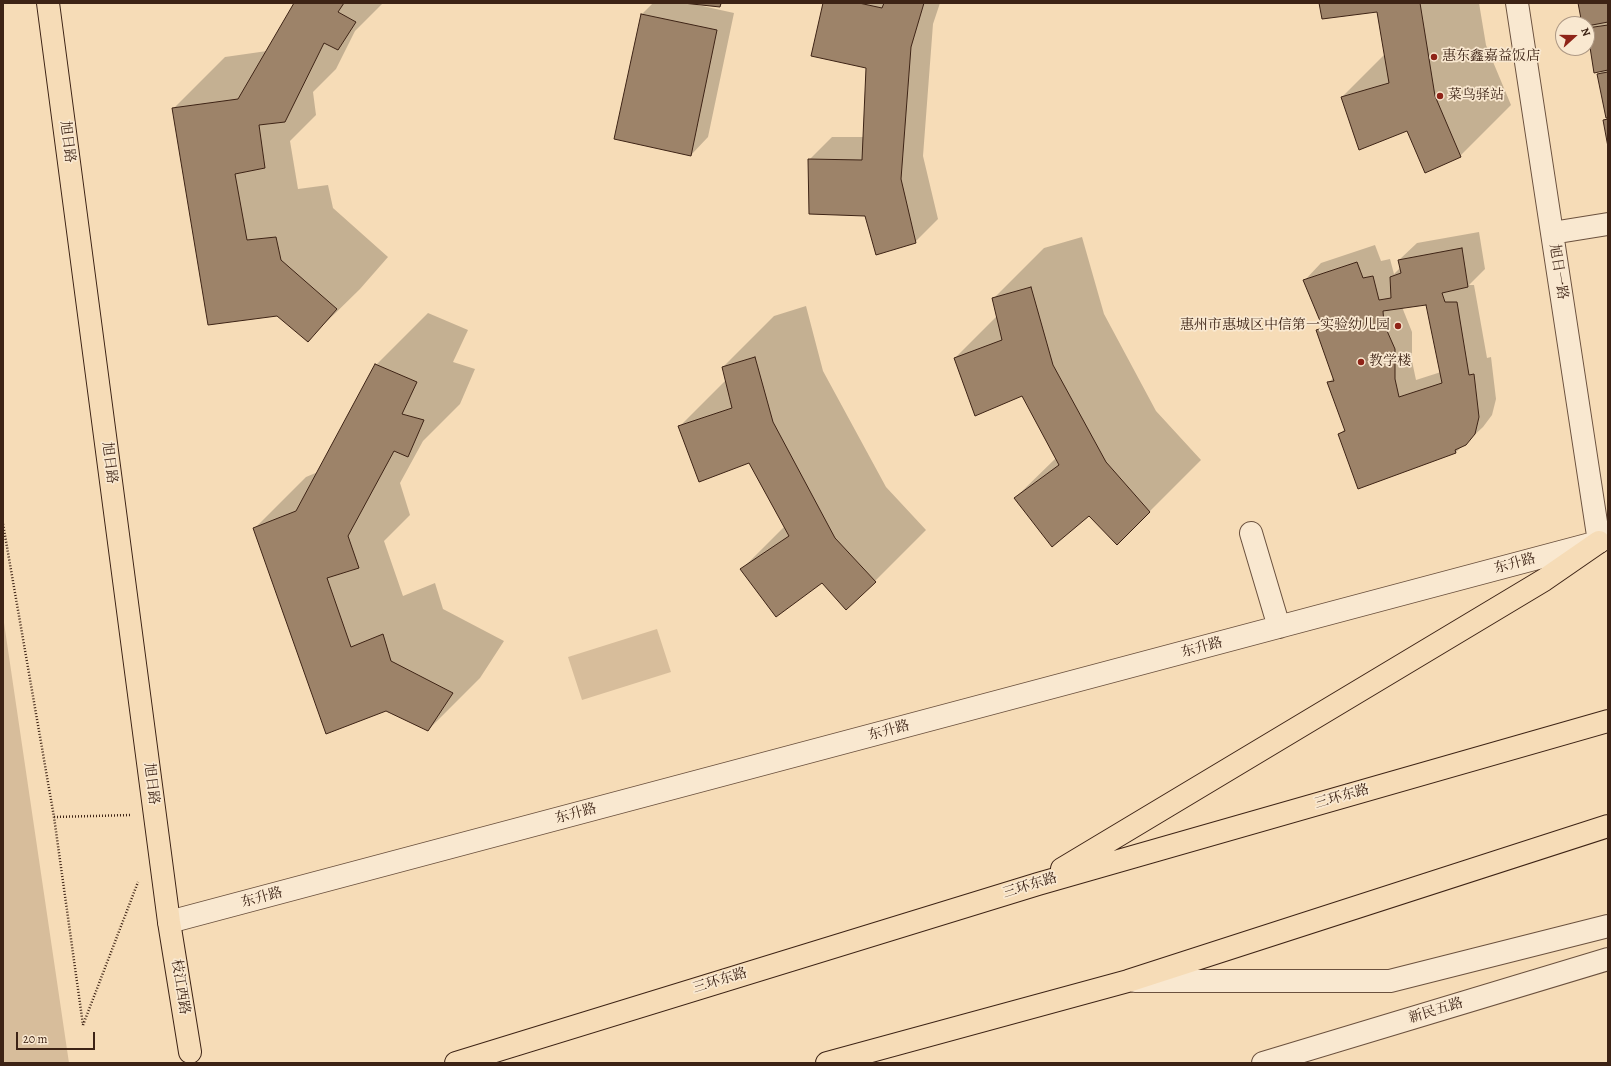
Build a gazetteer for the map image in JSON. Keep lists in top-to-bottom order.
{
  "streets": {
    "main road": ["旭日路", "三环东路", "枝江西路"],
    "street": ["旭日一路", "东升路", "新民五路"]
  },
  "crossings": [
    ["旭日路", "东升路"],
    ["旭日路", "枝江西路"],
    ["旭日一路", "东升路"],
    ["东升路", "枝江西路"]
  ],
  "places": [
    "惠东鑫嘉益饭店",
    "菜鸟驿站",
    "惠州市惠城区中信第一实验幼儿园",
    "教学楼"
  ],
  "scale_bar": "20 m",
  "north": "right"
}
